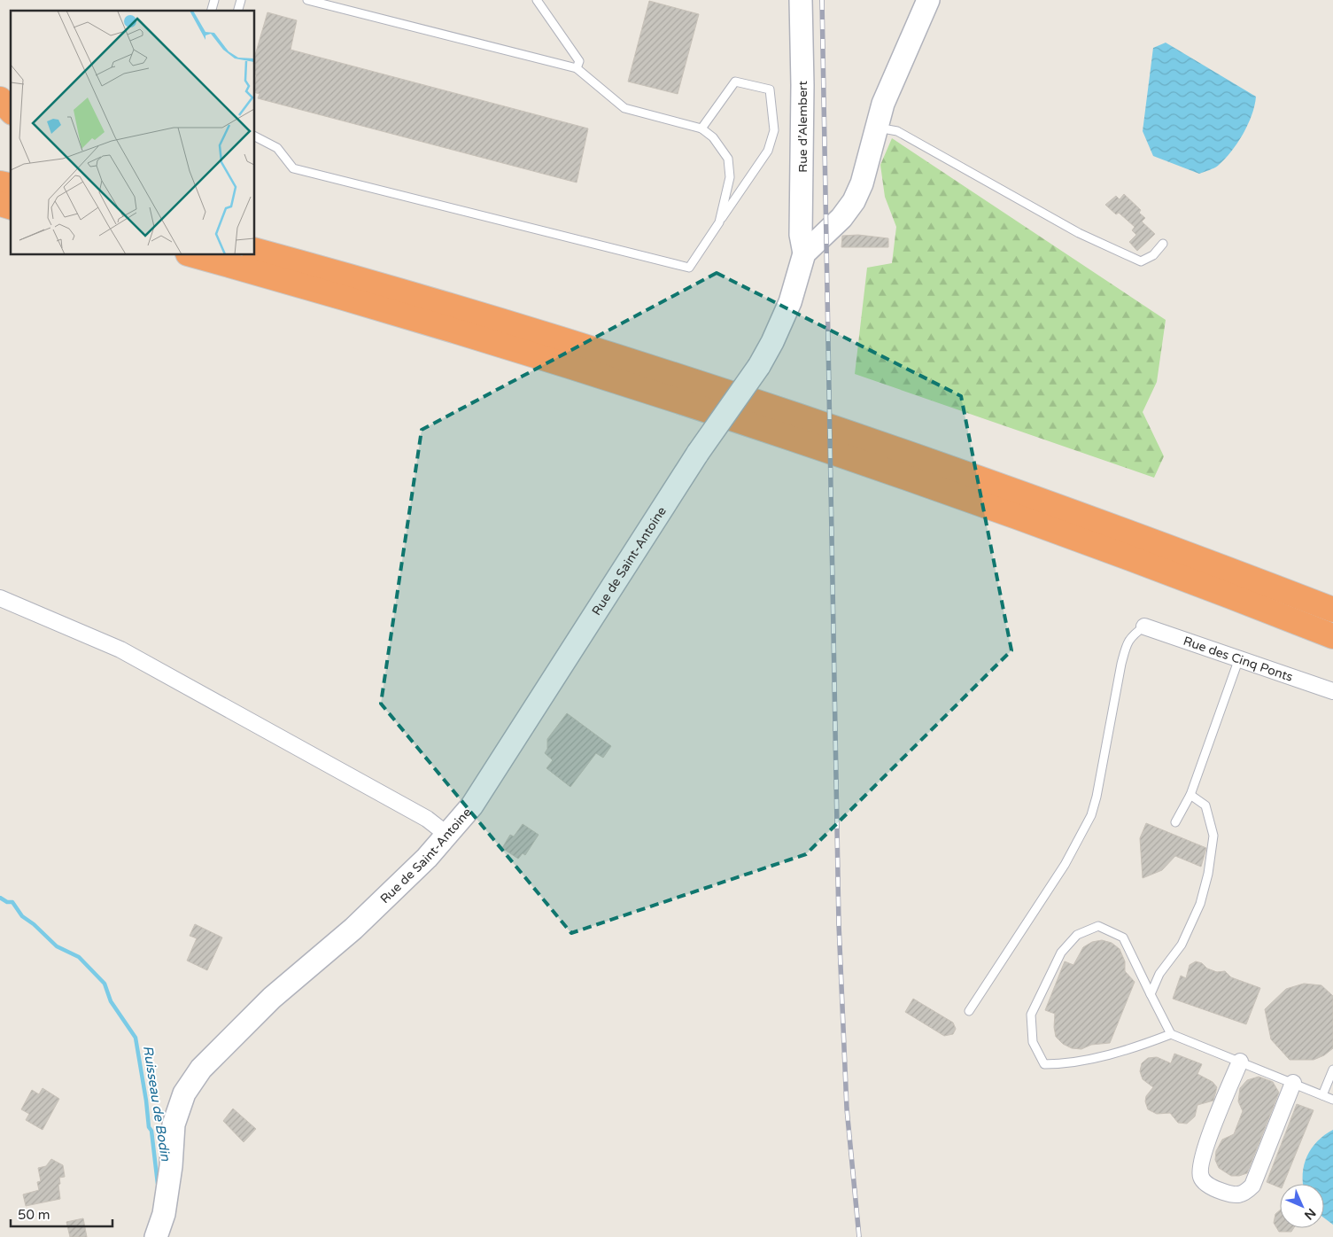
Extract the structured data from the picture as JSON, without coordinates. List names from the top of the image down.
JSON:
{
  "streets": {
    "street": ["Rue d’Alembert", "Rue de Saint-Antoine", "Rue des Cinq Ponts"]
  },
  "crossings": [
    ["Rue d’Alembert", "Rue de Saint-Antoine"]
  ],
  "water": ["Ruisseau de Bodin"],
  "scale_bar": "50 m",
  "north": "bottom right"
}
